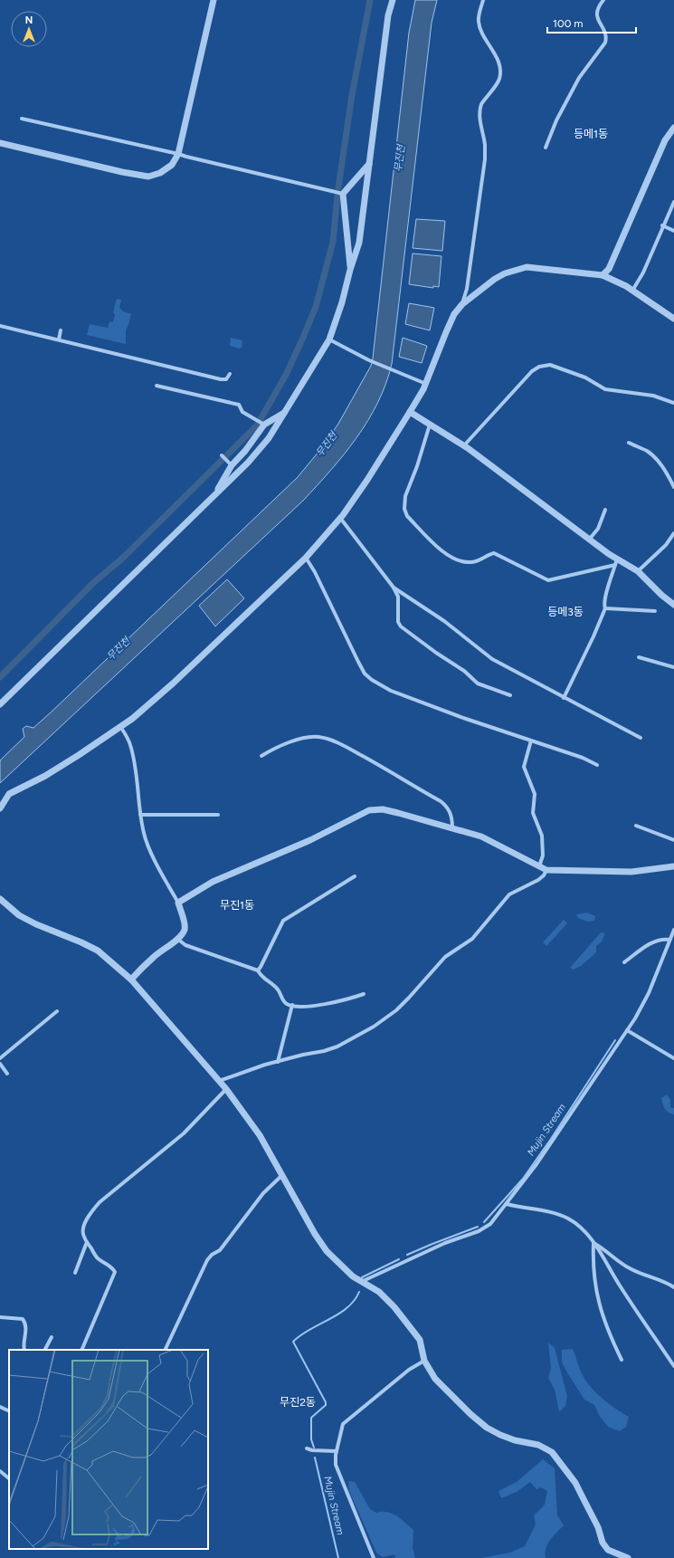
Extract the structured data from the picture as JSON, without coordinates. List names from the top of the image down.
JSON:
{
  "districts": [
    "등메1동",
    "등메3동",
    "무진1동",
    "무진2동"
  ],
  "water": ["무진천", "Mujin Stream"],
  "scale_bar": "100 m",
  "north": "top"
}
